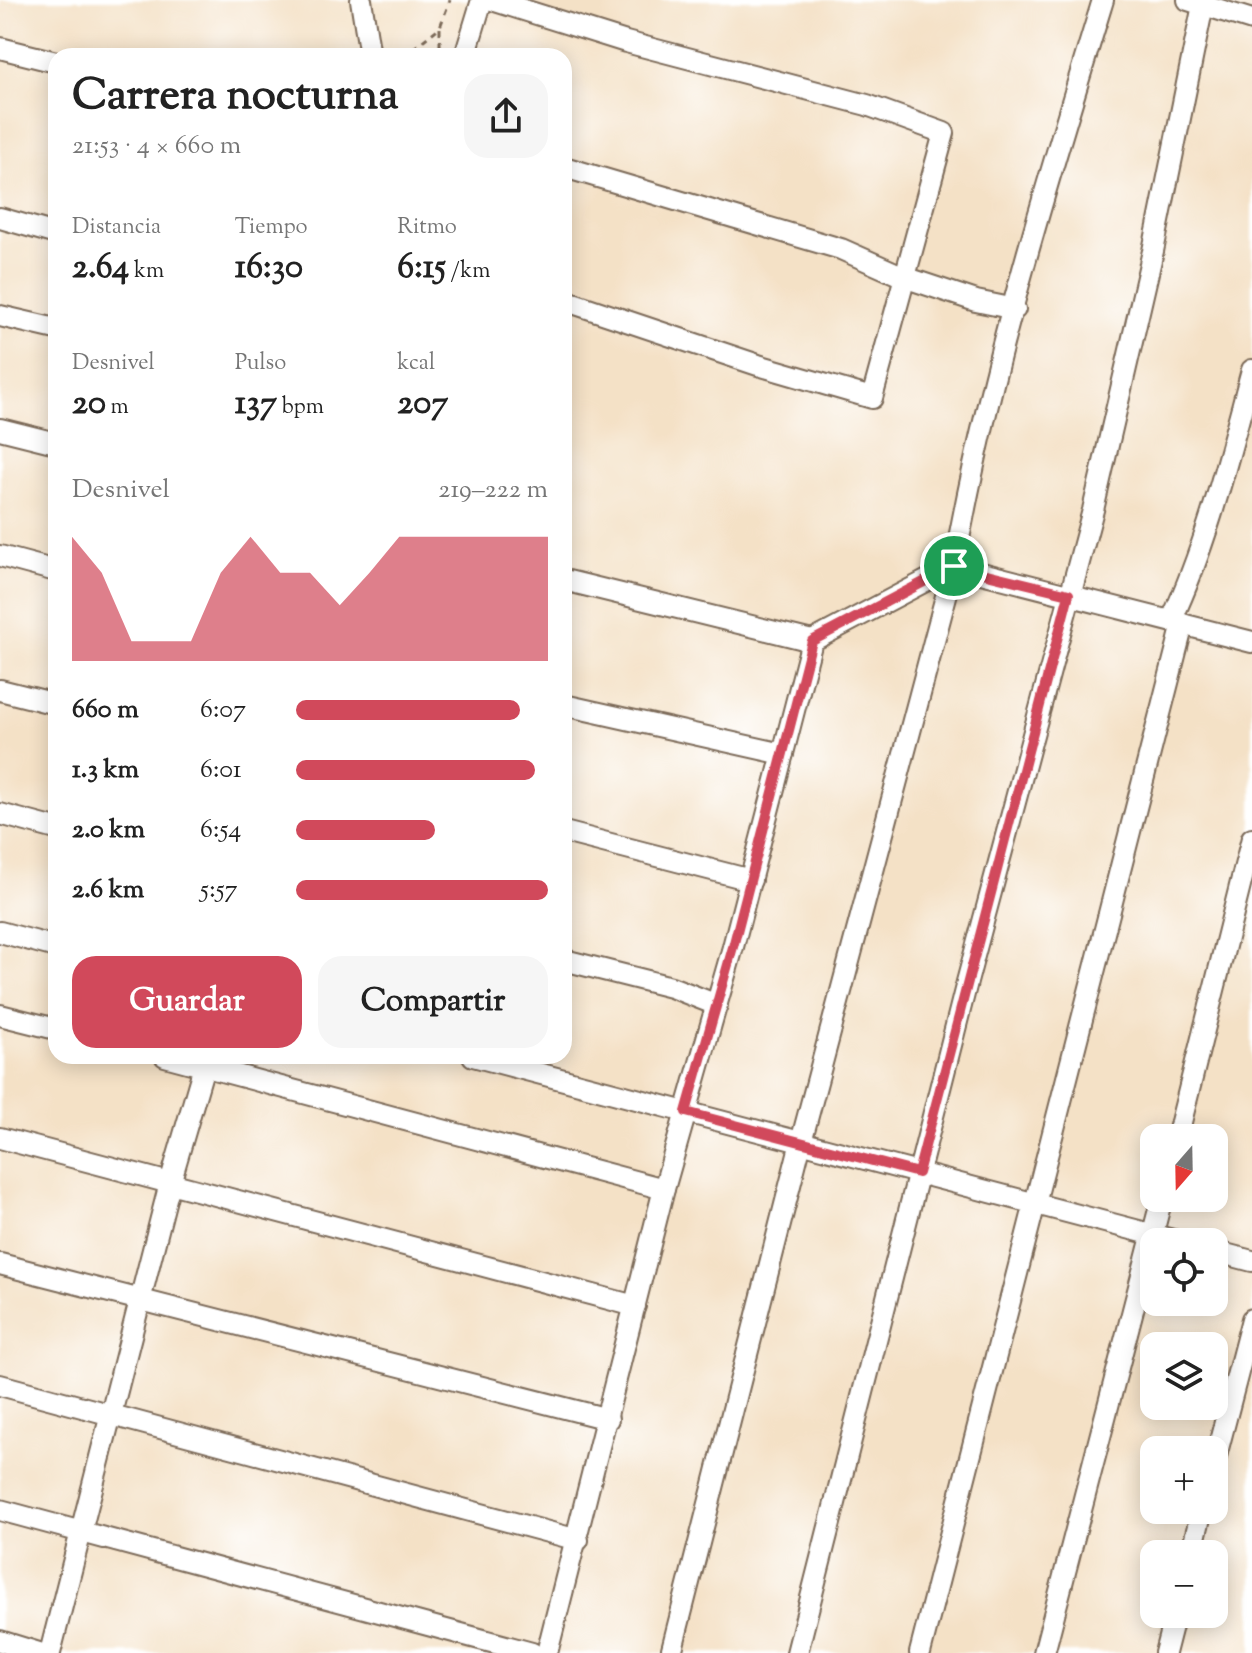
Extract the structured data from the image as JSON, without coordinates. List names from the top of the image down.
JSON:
{
  "north": "bottom",
  "page": {
    "heading": ["Carrera nocturna", "21:53 · 4 × 660 m"],
    "stats": [
      ["Distancia", "2.64 km"],
      ["Tiempo", "16:30"],
      ["Ritmo", "6:15 /km"],
      ["Desnivel", "20 m"],
      ["Pulso", "137 bpm"],
      ["kcal", "207"]
    ],
    "chart": ["Desnivel", "219–222 m"],
    "list": [
      {
        "name": "660 m",
        "note": "6:07"
      },
      {
        "name": "1.3 km",
        "note": "6:01"
      },
      {
        "name": "2.0 km",
        "note": "6:54"
      },
      {
        "name": "2.6 km",
        "note": "5:57"
      }
    ],
    "buttons": ["Guardar", "Compartir"],
    "map_buttons": ["+", "−"]
  }
}
